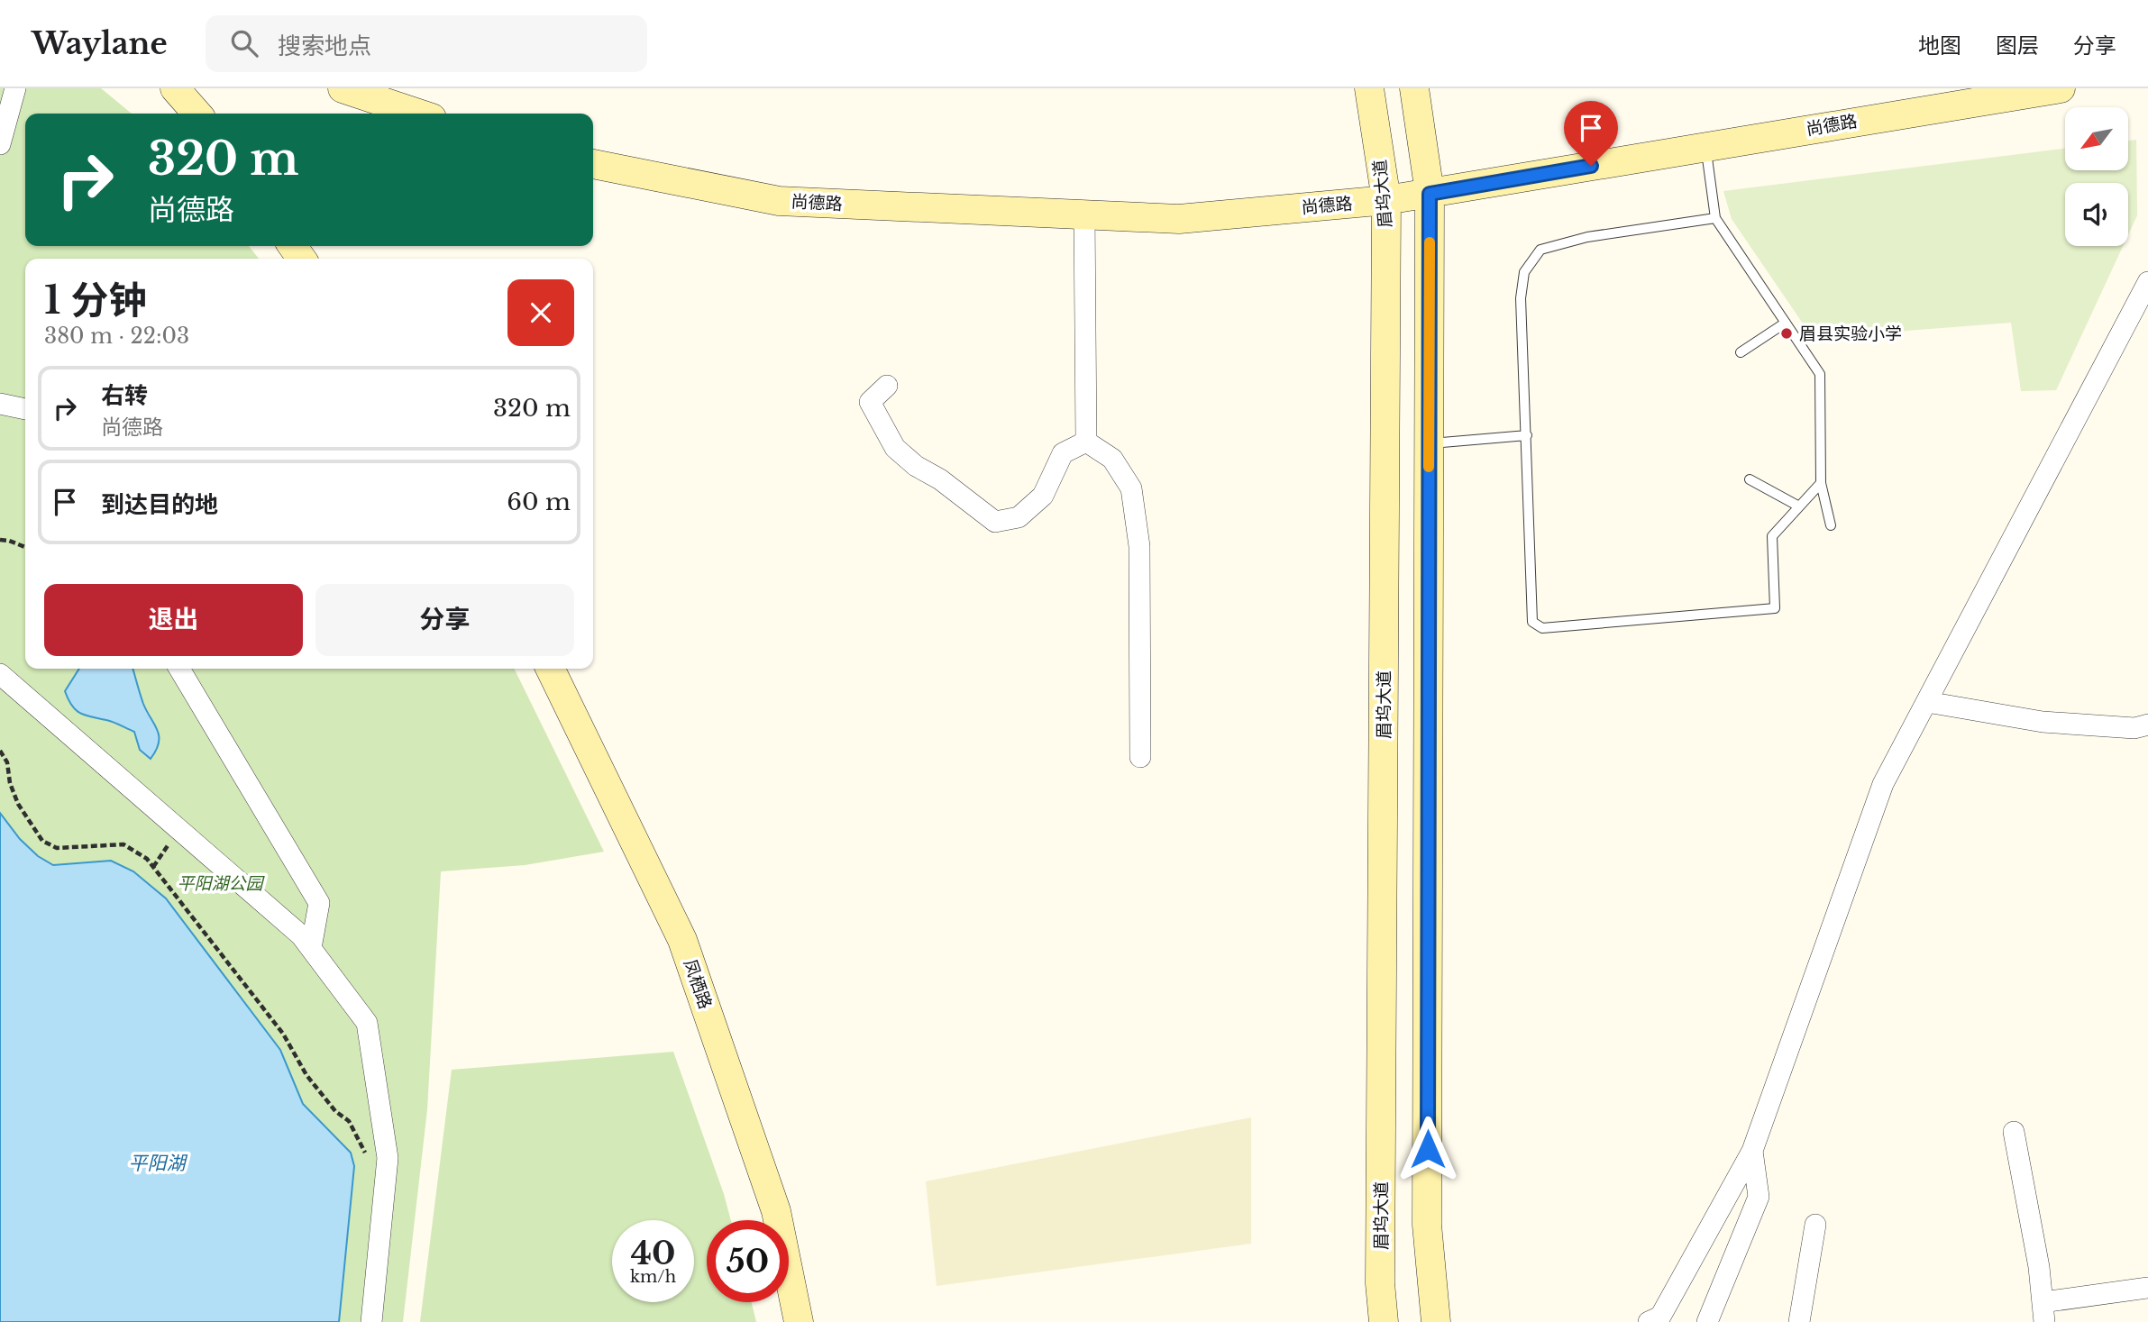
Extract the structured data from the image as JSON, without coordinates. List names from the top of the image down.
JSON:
{
  "streets": {
    "main road": ["尚德路", "眉坞大道", "凤栖路"]
  },
  "crossings": [
    ["尚德路", "眉坞大道"]
  ],
  "water": ["平阳湖"],
  "parks": ["平阳湖公园"],
  "places": ["眉县实验小学"],
  "north": "bottom left",
  "page": {
    "header": "Waylane",
    "search": "搜索地点",
    "nav": ["地图", "图层", "分享"],
    "turn": ["320 m", "尚德路"],
    "heading": ["1 分钟", "380 m · 22:03"],
    "list": [
      {
        "name": "右转",
        "note": "尚德路",
        "value": "320 m"
      },
      {
        "name": "到达目的地",
        "value": "60 m"
      }
    ],
    "buttons": ["退出", "分享"],
    "speed": "40 km/h",
    "limit": "50"
  }
}
